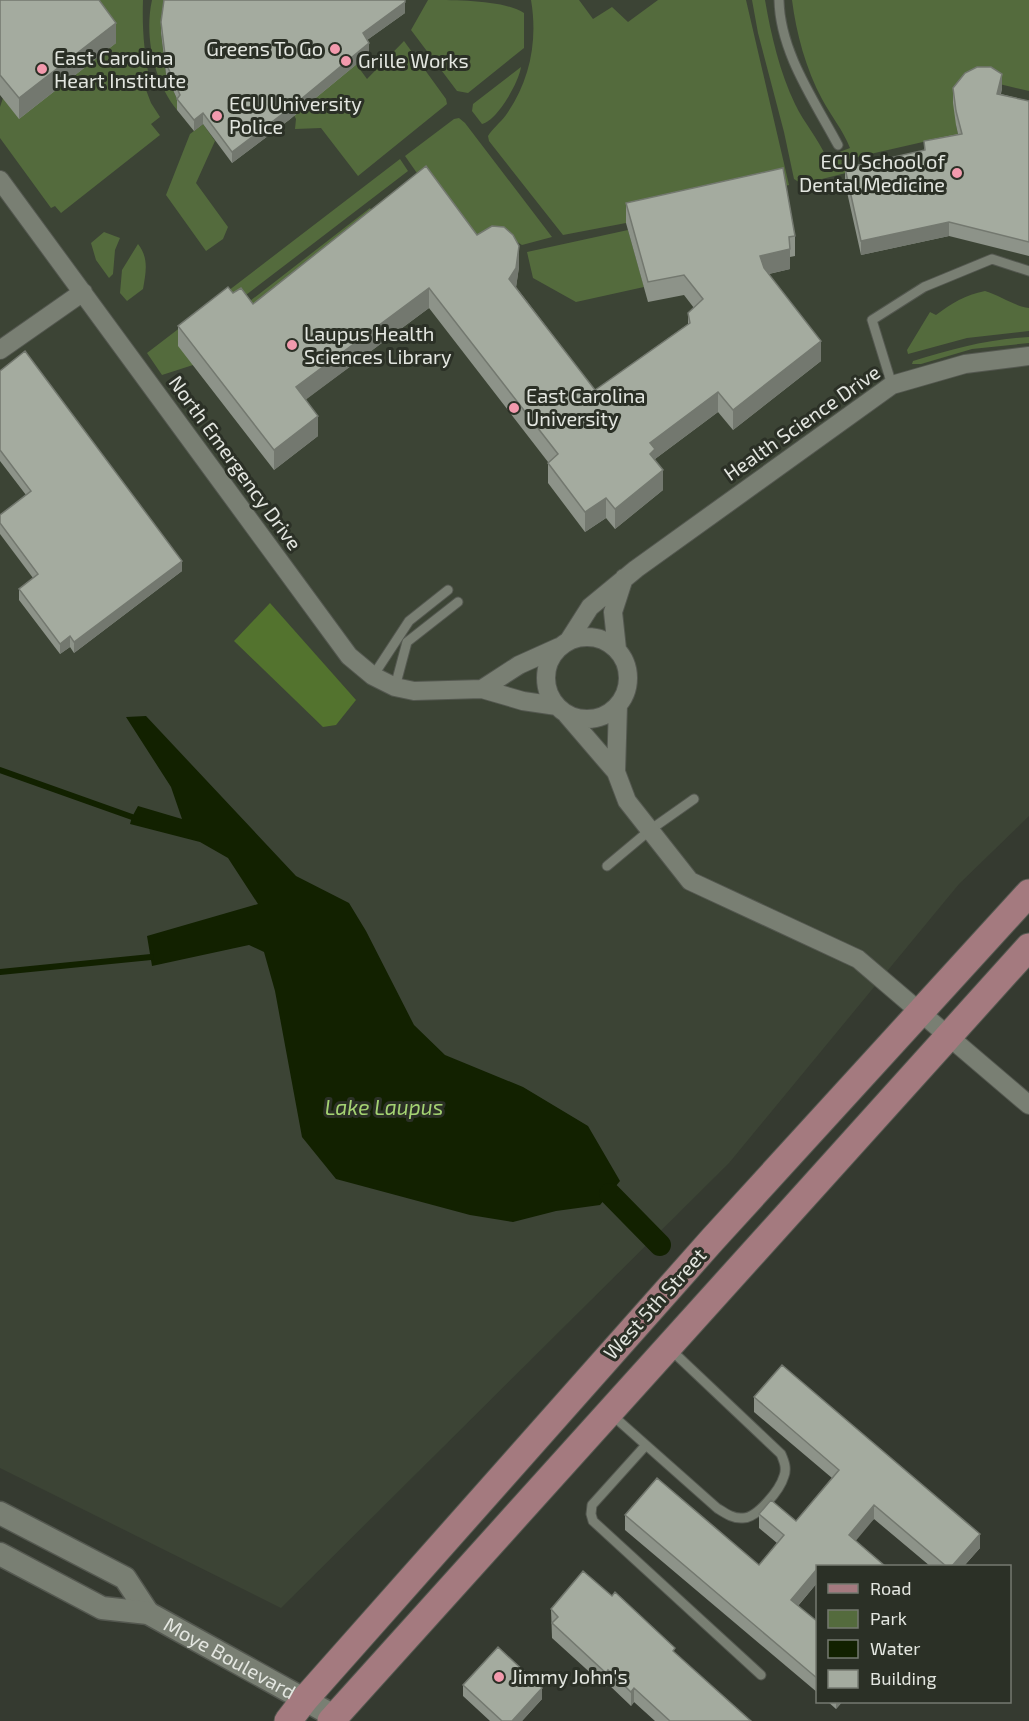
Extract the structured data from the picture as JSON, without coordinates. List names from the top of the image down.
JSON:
{
  "streets": {
    "main road": ["West 5th Street"],
    "street": ["Health Science Drive", "North Emergency Drive", "Moye Boulevard"]
  },
  "crossings": [
    ["Health Science Drive", "North Emergency Drive"],
    ["West 5th Street", "Moye Boulevard"]
  ],
  "water": ["Lake Laupus"],
  "places": [
    "Greens To Go",
    "Grille Works",
    "East Carolina Heart Institute",
    "ECU University Police",
    "ECU School of Dental Medicine",
    "Laupus Health Sciences Library",
    "East Carolina University",
    "Jimmy John's"
  ],
  "legend": [
    "Road",
    "Park",
    "Water",
    "Building"
  ]
}
